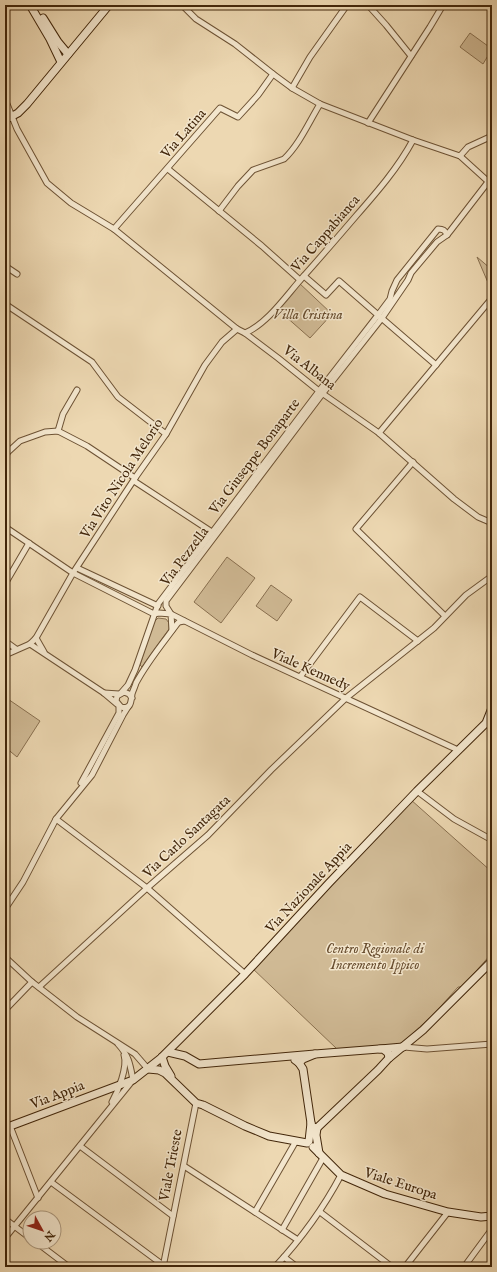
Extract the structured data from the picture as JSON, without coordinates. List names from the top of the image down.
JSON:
{
  "streets": {
    "street": [
      "Via Latina",
      "Via Cappabianca",
      "Via Albana",
      "Via Giuseppe Bonaparte",
      "Via Vito Nicola Melorio",
      "Via Pezzella",
      "Viale Kennedy",
      "Via Carlo Santagata",
      "Via Nazionale Appia",
      "Via Appia",
      "Viale Trieste",
      "Viale Europa"
    ]
  },
  "crossings": [
    ["Via Latina", "Via Albana"],
    ["Via Cappabianca", "Via Albana"],
    ["Via Albana", "Via Vito Nicola Melorio"],
    ["Via Albana", "Via Pezzella"],
    ["Via Giuseppe Bonaparte", "Via Pezzella"],
    ["Via Pezzella", "Viale Kennedy"],
    ["Viale Kennedy", "Via Carlo Santagata"],
    ["Viale Kennedy", "Via Nazionale Appia"],
    ["Via Nazionale Appia", "Via Appia"]
  ],
  "parks": ["Villa Cristina", "Centro Regionale di Incremento Ippico"],
  "north": "bottom right"
}
